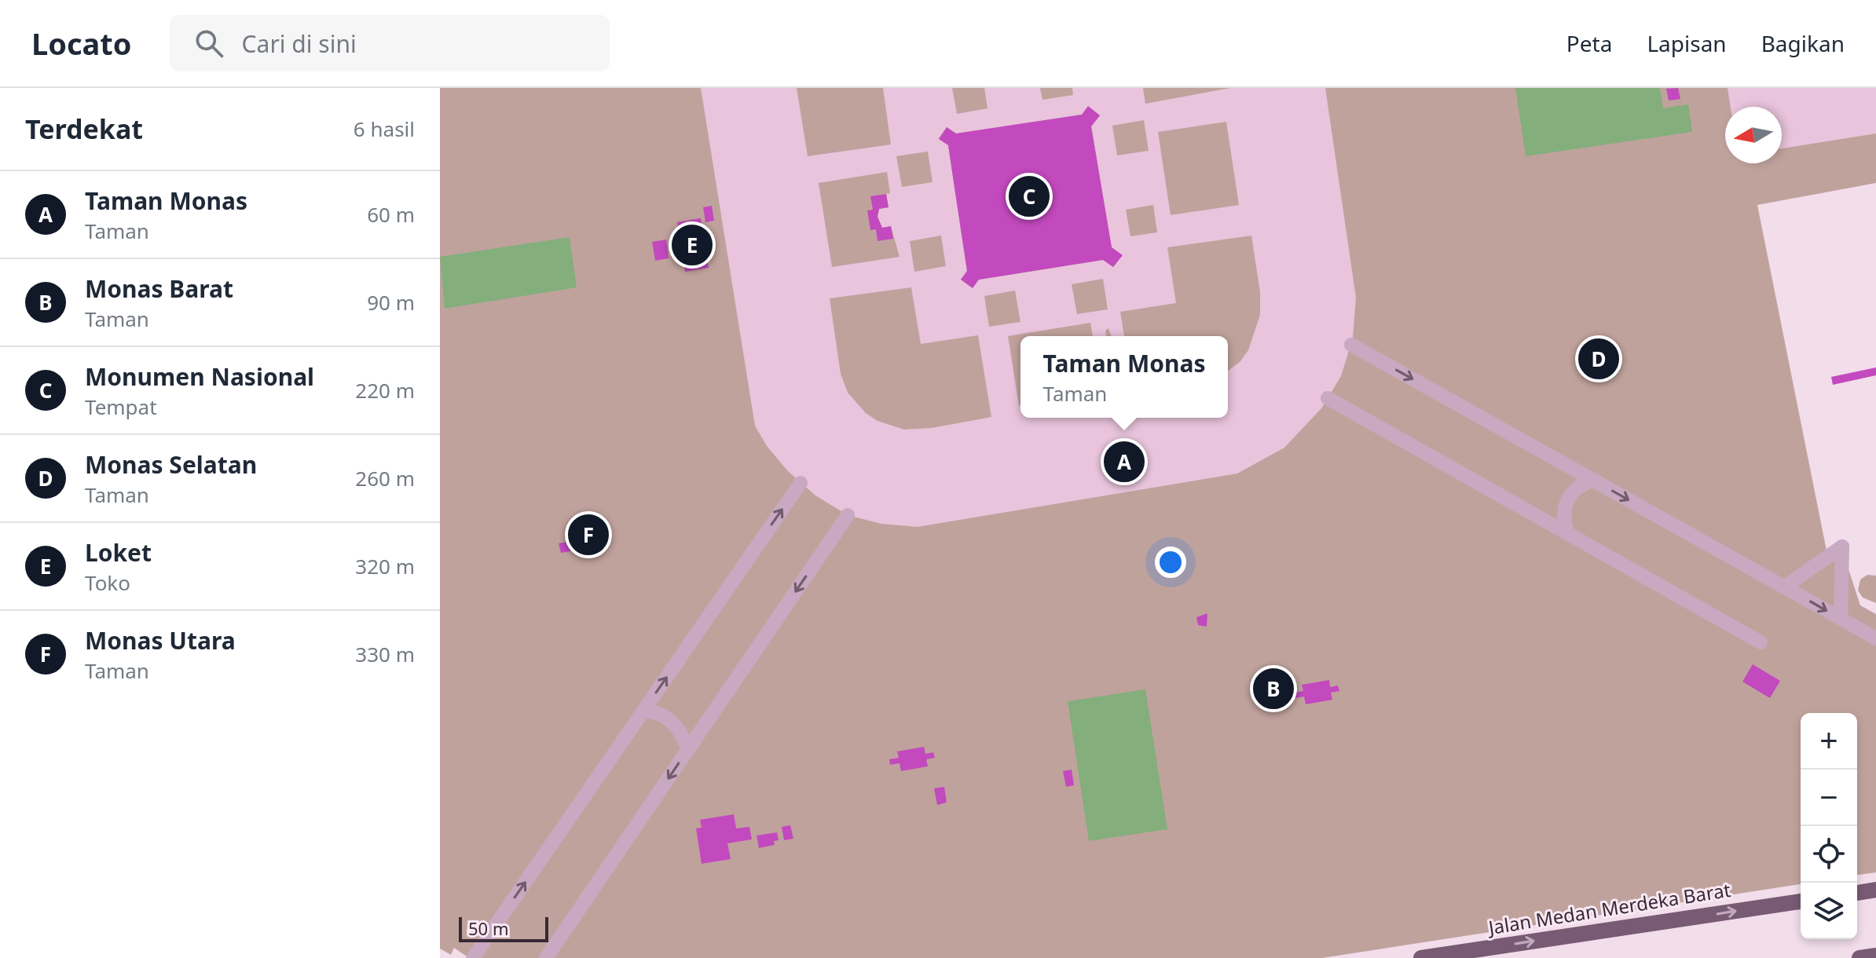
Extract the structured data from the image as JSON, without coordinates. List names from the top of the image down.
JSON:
{
  "streets": {
    "main road": ["Jalan Medan Merdeka Barat"]
  },
  "one_way": ["Jalan Medan Merdeka Barat"],
  "scale_bar": "50 m",
  "north": "left",
  "page": {
    "header": "Locato",
    "search": "Cari di sini",
    "nav": ["Peta", "Lapisan", "Bagikan"],
    "heading": ["Terdekat", "6 hasil"],
    "list": [
      {
        "mark": "A",
        "name": "Taman Monas",
        "note": "Taman",
        "value": "60 m"
      },
      {
        "mark": "B",
        "name": "Monas Barat",
        "note": "Taman",
        "value": "90 m"
      },
      {
        "mark": "C",
        "name": "Monumen Nasional",
        "note": "Tempat",
        "value": "220 m"
      },
      {
        "mark": "D",
        "name": "Monas Selatan",
        "note": "Taman",
        "value": "260 m"
      },
      {
        "mark": "E",
        "name": "Loket",
        "note": "Toko",
        "value": "320 m"
      },
      {
        "mark": "F",
        "name": "Monas Utara",
        "note": "Taman",
        "value": "330 m"
      }
    ],
    "pins": [
      "C",
      "E",
      "D",
      "A",
      "F",
      "B"
    ],
    "popup": ["Taman Monas", "Taman"],
    "map_buttons": ["+", "−"],
    "scale": "50 m"
  }
}
